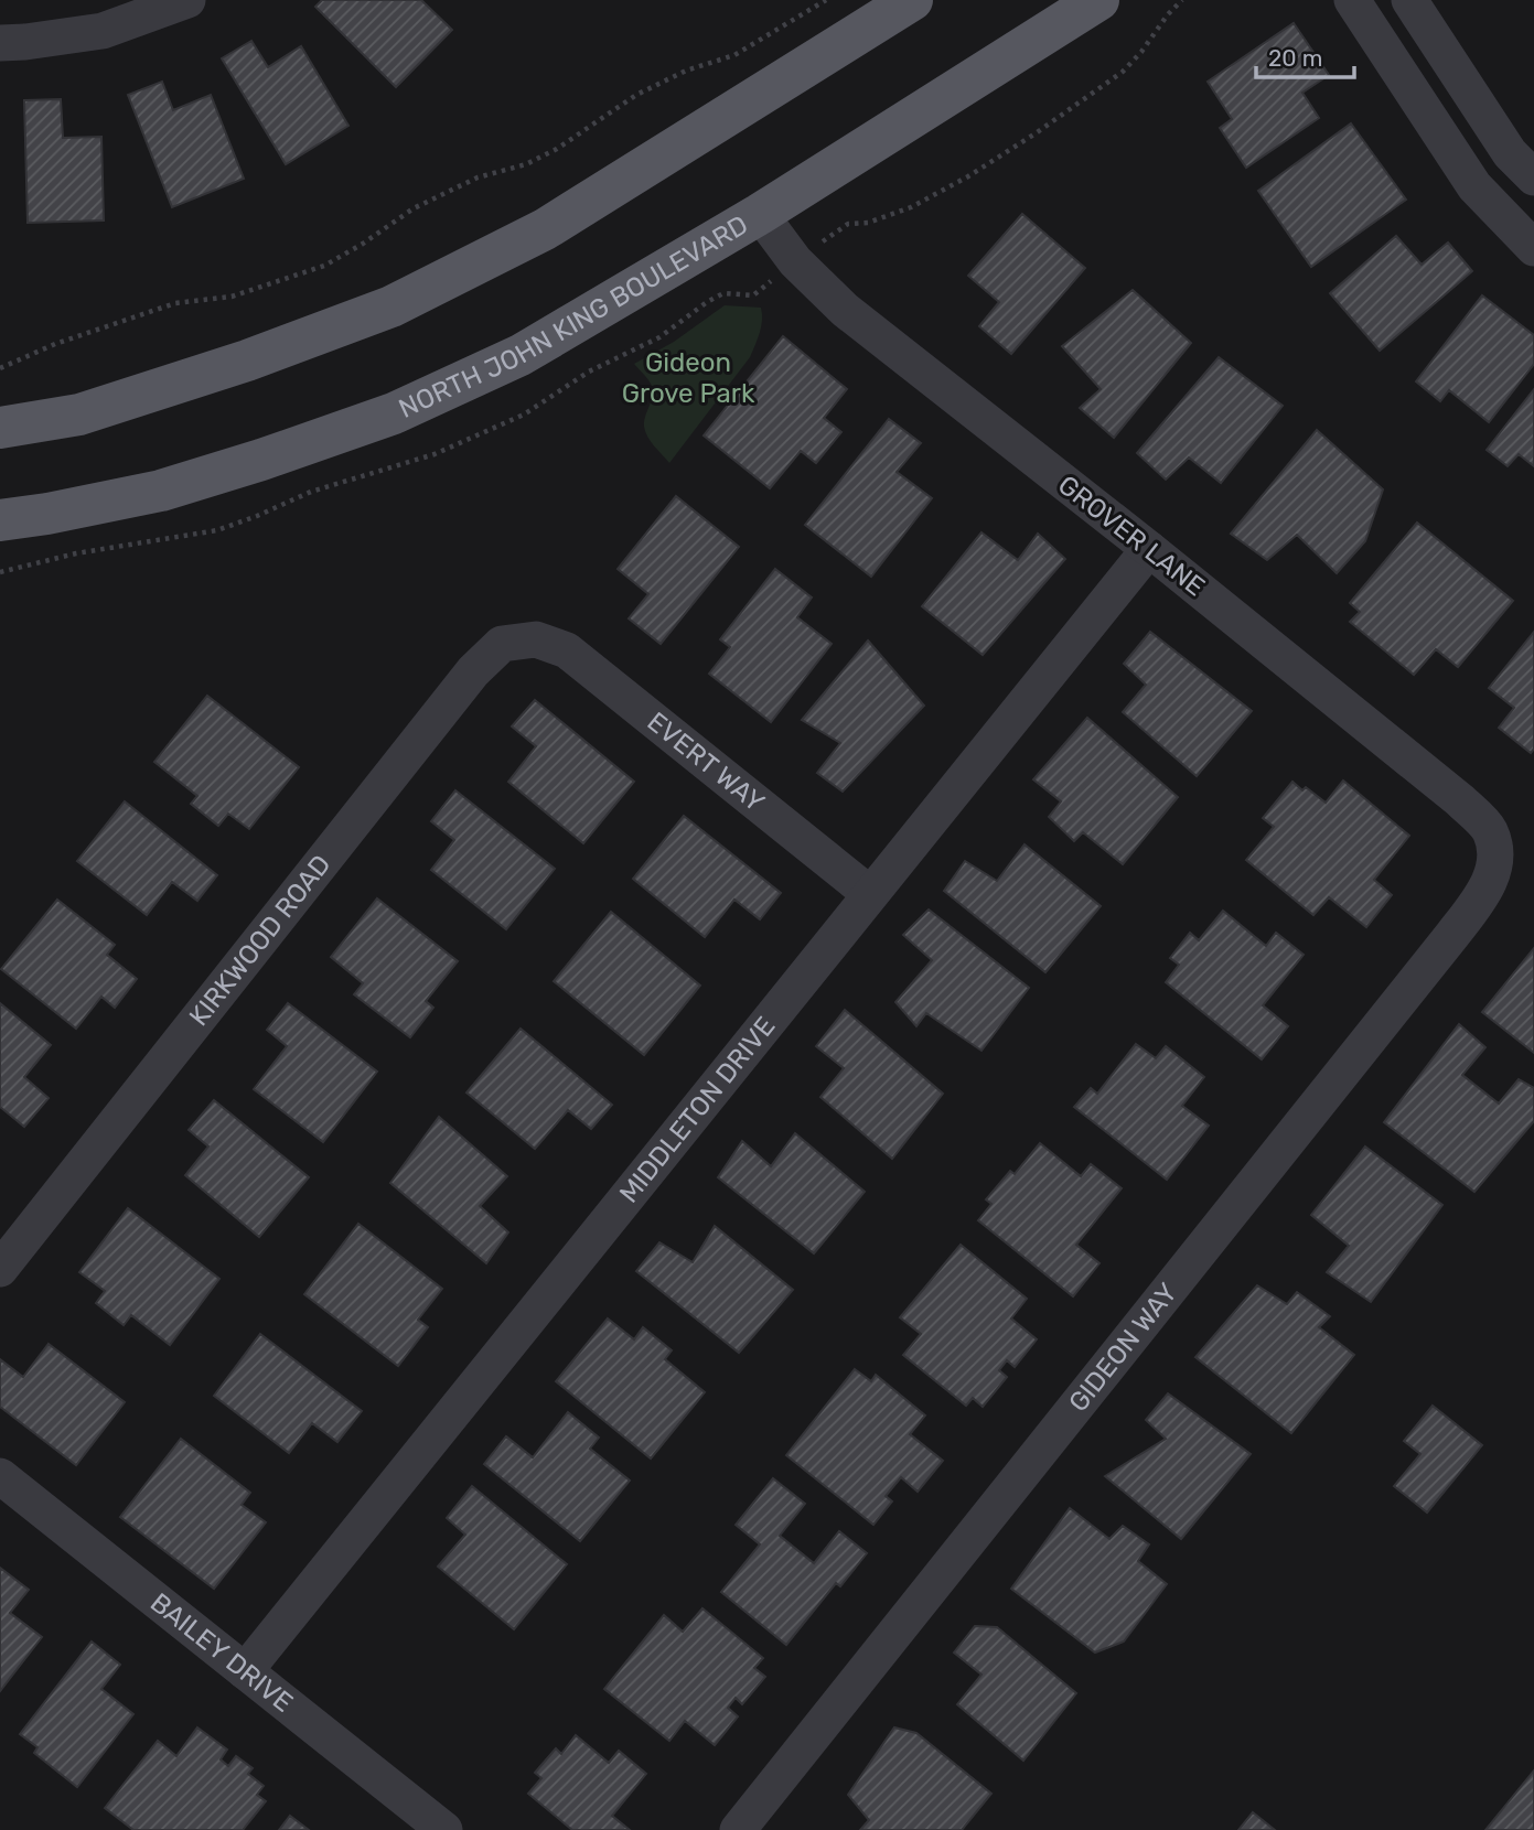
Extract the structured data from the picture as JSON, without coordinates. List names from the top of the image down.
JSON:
{
  "streets": {
    "main road": ["NORTH JOHN KING BOULEVARD"],
    "street": [
      "GROVER LANE",
      "EVERT WAY",
      "KIRKWOOD ROAD",
      "MIDDLETON DRIVE",
      "GIDEON WAY",
      "BAILEY DRIVE"
    ]
  },
  "crossings": [
    ["NORTH JOHN KING BOULEVARD", "GROVER LANE"],
    ["GROVER LANE", "MIDDLETON DRIVE"],
    ["GROVER LANE", "GIDEON WAY"],
    ["EVERT WAY", "KIRKWOOD ROAD"],
    ["EVERT WAY", "MIDDLETON DRIVE"],
    ["MIDDLETON DRIVE", "BAILEY DRIVE"]
  ],
  "parks": ["Gideon Grove Park"],
  "scale_bar": "20 m"
}
